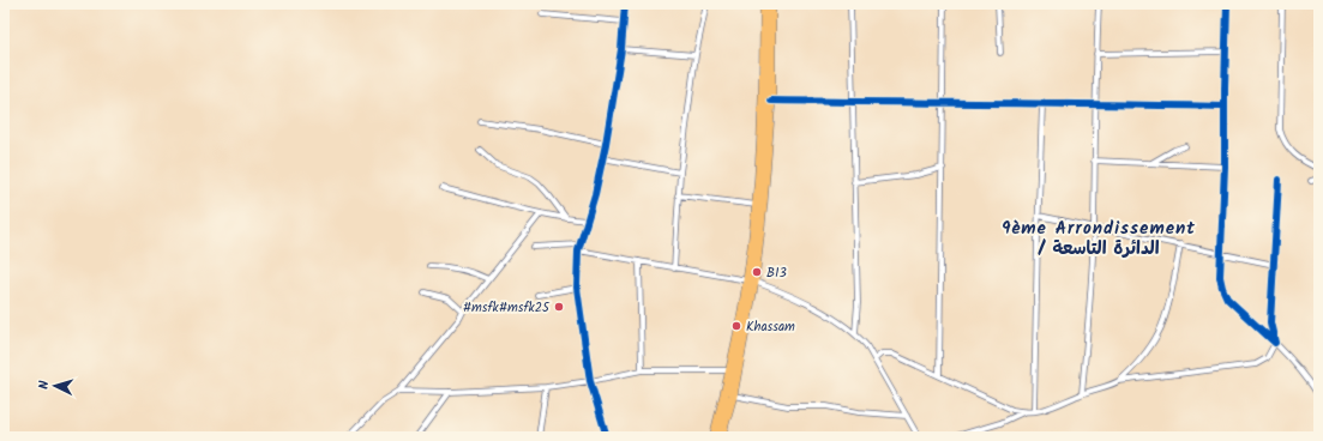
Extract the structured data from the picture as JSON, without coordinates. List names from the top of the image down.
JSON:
{
  "districts": ["9ème Arrondissement / الدائرة التاسعة"],
  "places": ["B13", "#msfk#msfk25", "Khassam"],
  "north": "left"
}
